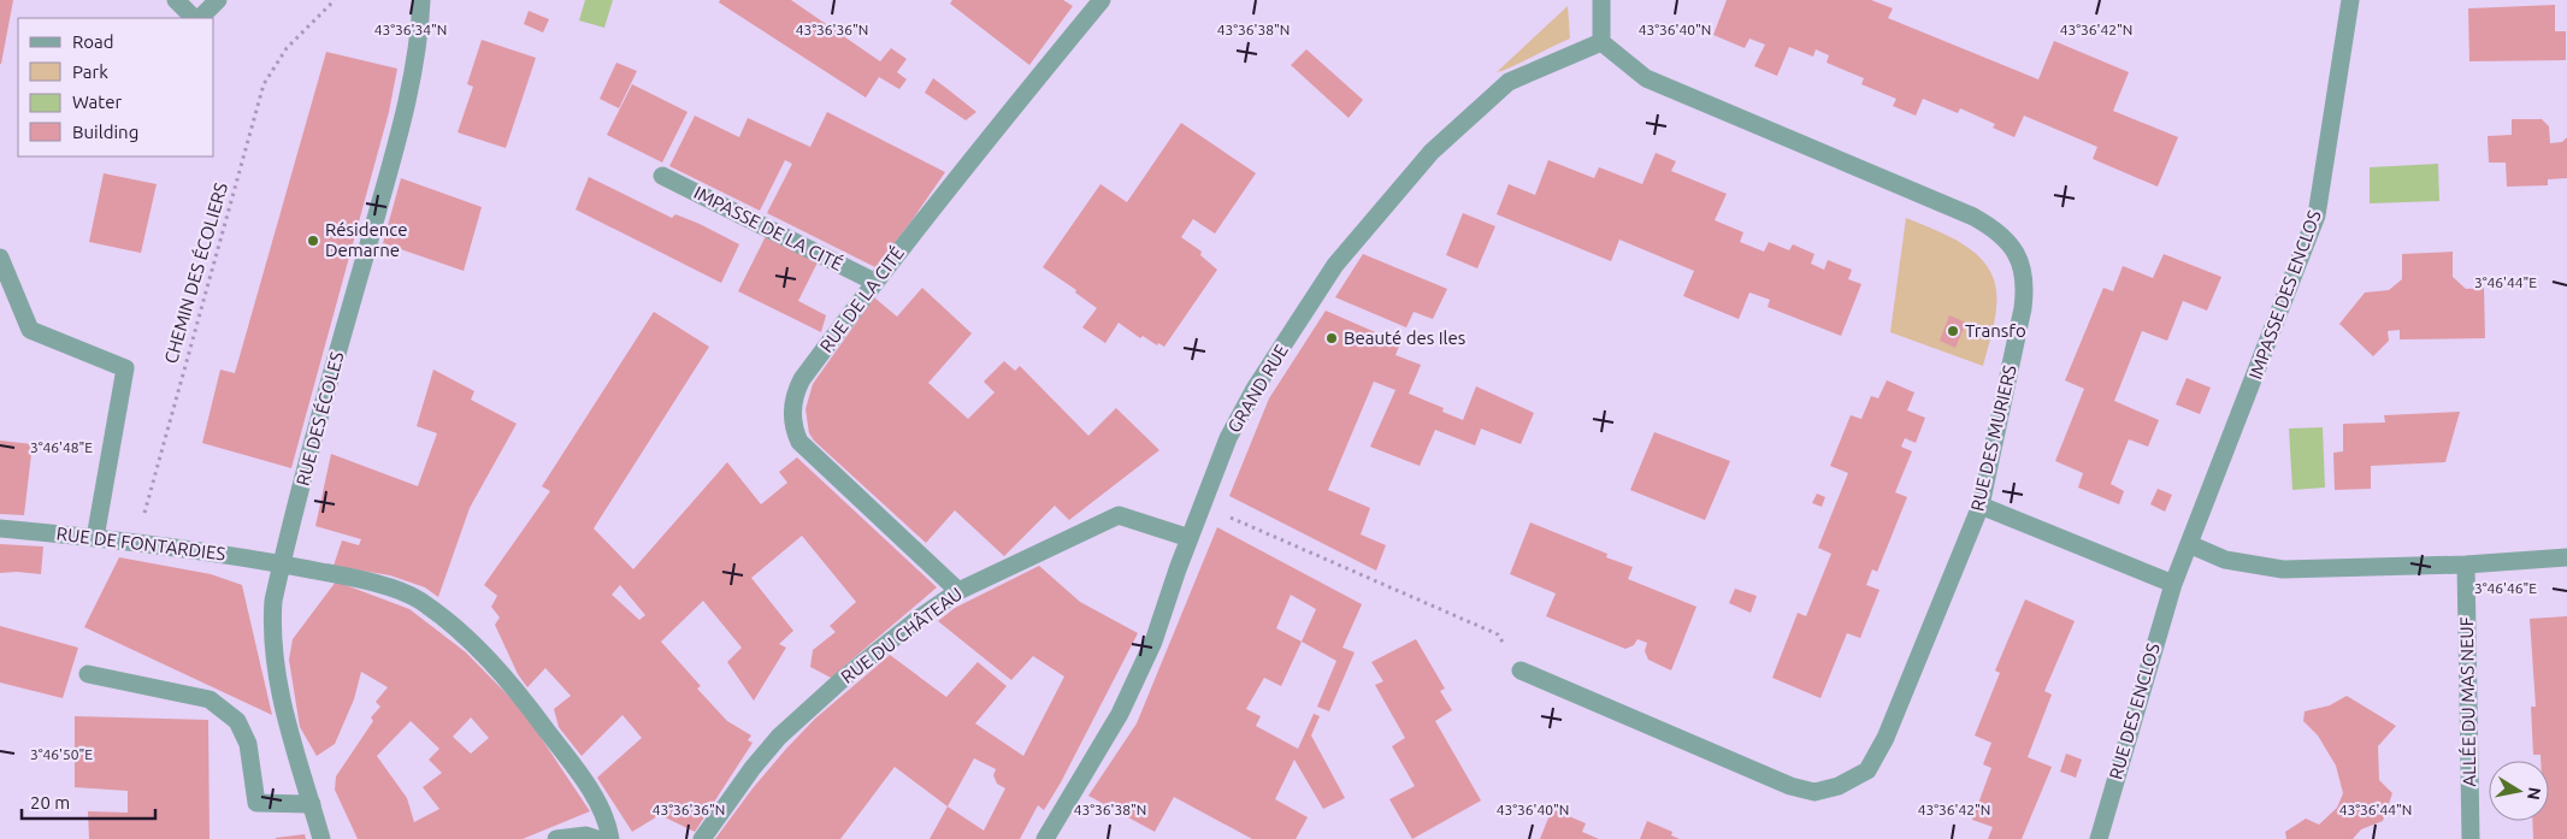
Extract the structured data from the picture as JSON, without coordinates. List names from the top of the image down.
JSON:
{
  "streets": {
    "street": [
      "IMPASSE DE LA CITÉ",
      "IMPASSE DES ENCLOS",
      "RUE DE LA CITÉ",
      "GRAND RUE",
      "RUE DES ÉCOLES",
      "RUE DES MURIERS",
      "RUE DE FONTARDIES",
      "RUE DU CHÂTEAU",
      "ALLÉE DU MAS NEUF",
      "RUE DES ENCLOS"
    ],
    "path": ["CHEMIN DES ÉCOLIERS"]
  },
  "crossings": [
    ["IMPASSE DE LA CITÉ", "RUE DE LA CITÉ"],
    ["CHEMIN DES ÉCOLIERS", "RUE DE FONTARDIES"],
    ["IMPASSE DES ENCLOS", "RUE DES ENCLOS"],
    ["RUE DE LA CITÉ", "RUE DU CHÂTEAU"],
    ["GRAND RUE", "RUE DES MURIERS"],
    ["GRAND RUE", "RUE DU CHÂTEAU"],
    ["RUE DES ÉCOLES", "RUE DE FONTARDIES"]
  ],
  "places": ["Résidence Demarne", "Transfo", "Beauté des Iles"],
  "legend": [
    "Road",
    "Park",
    "Water",
    "Building"
  ],
  "scale_bar": "20 m",
  "north": "right",
  "coordinates": [
    "43°36'34\"N",
    "43°36'36\"N",
    "43°36'38\"N",
    "43°36'40\"N",
    "43°36'42\"N",
    "3°46'44\"E",
    "3°46'48\"E",
    "3°46'46\"E",
    "3°46'50\"E",
    "43°36'44\"N"
  ]
}
